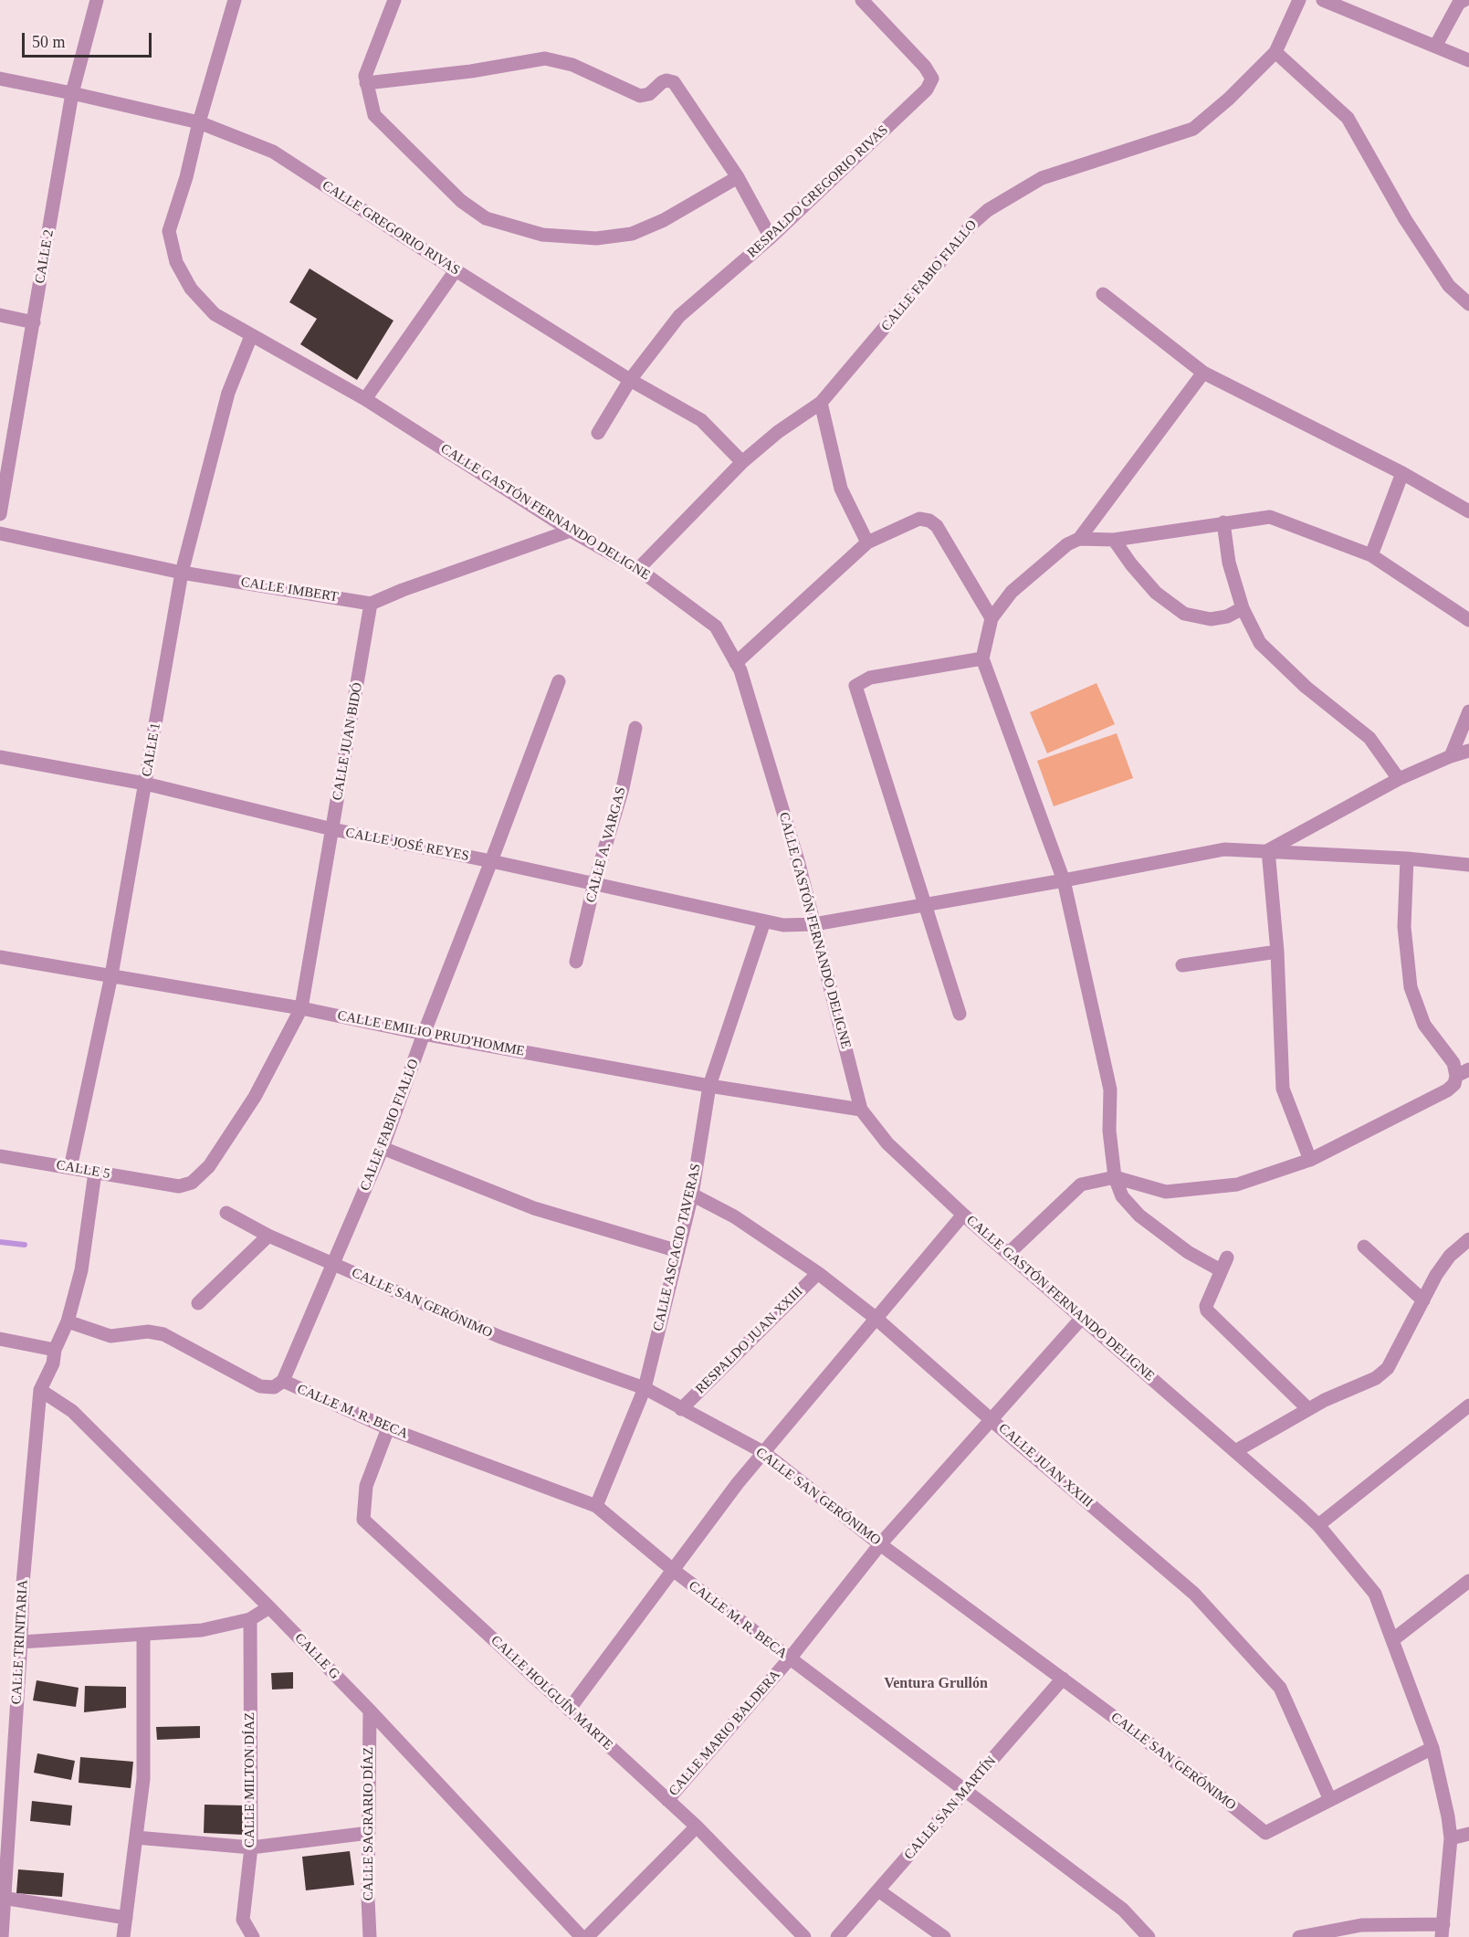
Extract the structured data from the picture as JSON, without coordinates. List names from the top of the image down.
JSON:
{
  "streets": {
    "street": [
      "RESPALDO GREGORIO RIVAS",
      "CALLE GREGORIO RIVAS",
      "CALLE 2",
      "CALLE FABIO FIALLO",
      "CALLE GASTÓN FERNANDO DELIGNE",
      "CALLE IMBERT",
      "CALLE JUAN BIDÓ",
      "CALLE 1",
      "CALLE JOSÉ REYES",
      "CALLE A. VARGAS",
      "CALLE EMILIO PRUD'HOMME",
      "CALLE 5",
      "CALLE ASCACIO TAVERAS",
      "CALLE SAN GERÓNIMO",
      "RESPALDO JUAN XXIII",
      "CALLE M. R. BECA",
      "CALLE JUAN XXIII",
      "CALLE TRINITARIA",
      "CALLE G",
      "CALLE HOLGUÍN MARTE",
      "CALLE MARIO BALDERA",
      "CALLE MILTON DÍAZ",
      "CALLE SAN MARTÍN",
      "CALLE SAGRARIO DÍAZ"
    ]
  },
  "crossings": [
    ["RESPALDO GREGORIO RIVAS", "CALLE GREGORIO RIVAS"],
    ["CALLE GREGORIO RIVAS", "CALLE 2"],
    ["CALLE GREGORIO RIVAS", "CALLE FABIO FIALLO"],
    ["CALLE GREGORIO RIVAS", "CALLE GASTÓN FERNANDO DELIGNE"],
    ["CALLE FABIO FIALLO", "CALLE GASTÓN FERNANDO DELIGNE"],
    ["CALLE FABIO FIALLO", "CALLE JOSÉ REYES"],
    ["CALLE FABIO FIALLO", "CALLE EMILIO PRUD'HOMME"],
    ["CALLE FABIO FIALLO", "CALLE SAN GERÓNIMO"],
    ["CALLE FABIO FIALLO", "CALLE M. R. BECA"],
    ["CALLE GASTÓN FERNANDO DELIGNE", "CALLE 1"],
    ["CALLE GASTÓN FERNANDO DELIGNE", "CALLE JOSÉ REYES"],
    ["CALLE GASTÓN FERNANDO DELIGNE", "CALLE EMILIO PRUD'HOMME"],
    ["CALLE GASTÓN FERNANDO DELIGNE", "CALLE MARIO BALDERA"],
    ["CALLE IMBERT", "CALLE JUAN BIDÓ"],
    ["CALLE IMBERT", "CALLE 1"],
    ["CALLE JUAN BIDÓ", "CALLE JOSÉ REYES"],
    ["CALLE JUAN BIDÓ", "CALLE EMILIO PRUD'HOMME"],
    ["CALLE JUAN BIDÓ", "CALLE 5"],
    ["CALLE 1", "CALLE JOSÉ REYES"],
    ["CALLE 1", "CALLE EMILIO PRUD'HOMME"],
    ["CALLE 1", "CALLE 5"],
    ["CALLE JOSÉ REYES", "CALLE A. VARGAS"],
    ["CALLE JOSÉ REYES", "CALLE ASCACIO TAVERAS"],
    ["CALLE EMILIO PRUD'HOMME", "CALLE 5"],
    ["CALLE EMILIO PRUD'HOMME", "CALLE ASCACIO TAVERAS"],
    ["CALLE 5", "CALLE TRINITARIA"],
    ["CALLE ASCACIO TAVERAS", "CALLE SAN GERÓNIMO"],
    ["CALLE ASCACIO TAVERAS", "CALLE M. R. BECA"],
    ["CALLE ASCACIO TAVERAS", "CALLE JUAN XXIII"],
    ["CALLE SAN GERÓNIMO", "RESPALDO JUAN XXIII"],
    ["CALLE SAN GERÓNIMO", "CALLE JUAN XXIII"],
    ["CALLE SAN GERÓNIMO", "CALLE MARIO BALDERA"],
    ["CALLE SAN GERÓNIMO", "CALLE SAN MARTÍN"],
    ["RESPALDO JUAN XXIII", "CALLE JUAN XXIII"],
    ["CALLE M. R. BECA", "CALLE HOLGUÍN MARTE"],
    ["CALLE M. R. BECA", "CALLE MARIO BALDERA"],
    ["CALLE M. R. BECA", "CALLE SAN MARTÍN"],
    ["CALLE JUAN XXIII", "CALLE MARIO BALDERA"],
    ["CALLE TRINITARIA", "CALLE G"],
    ["CALLE G", "CALLE SAGRARIO DÍAZ"],
    ["CALLE HOLGUÍN MARTE", "CALLE MARIO BALDERA"]
  ],
  "districts": ["Ventura Grullón"],
  "scale_bar": "50 m"
}
